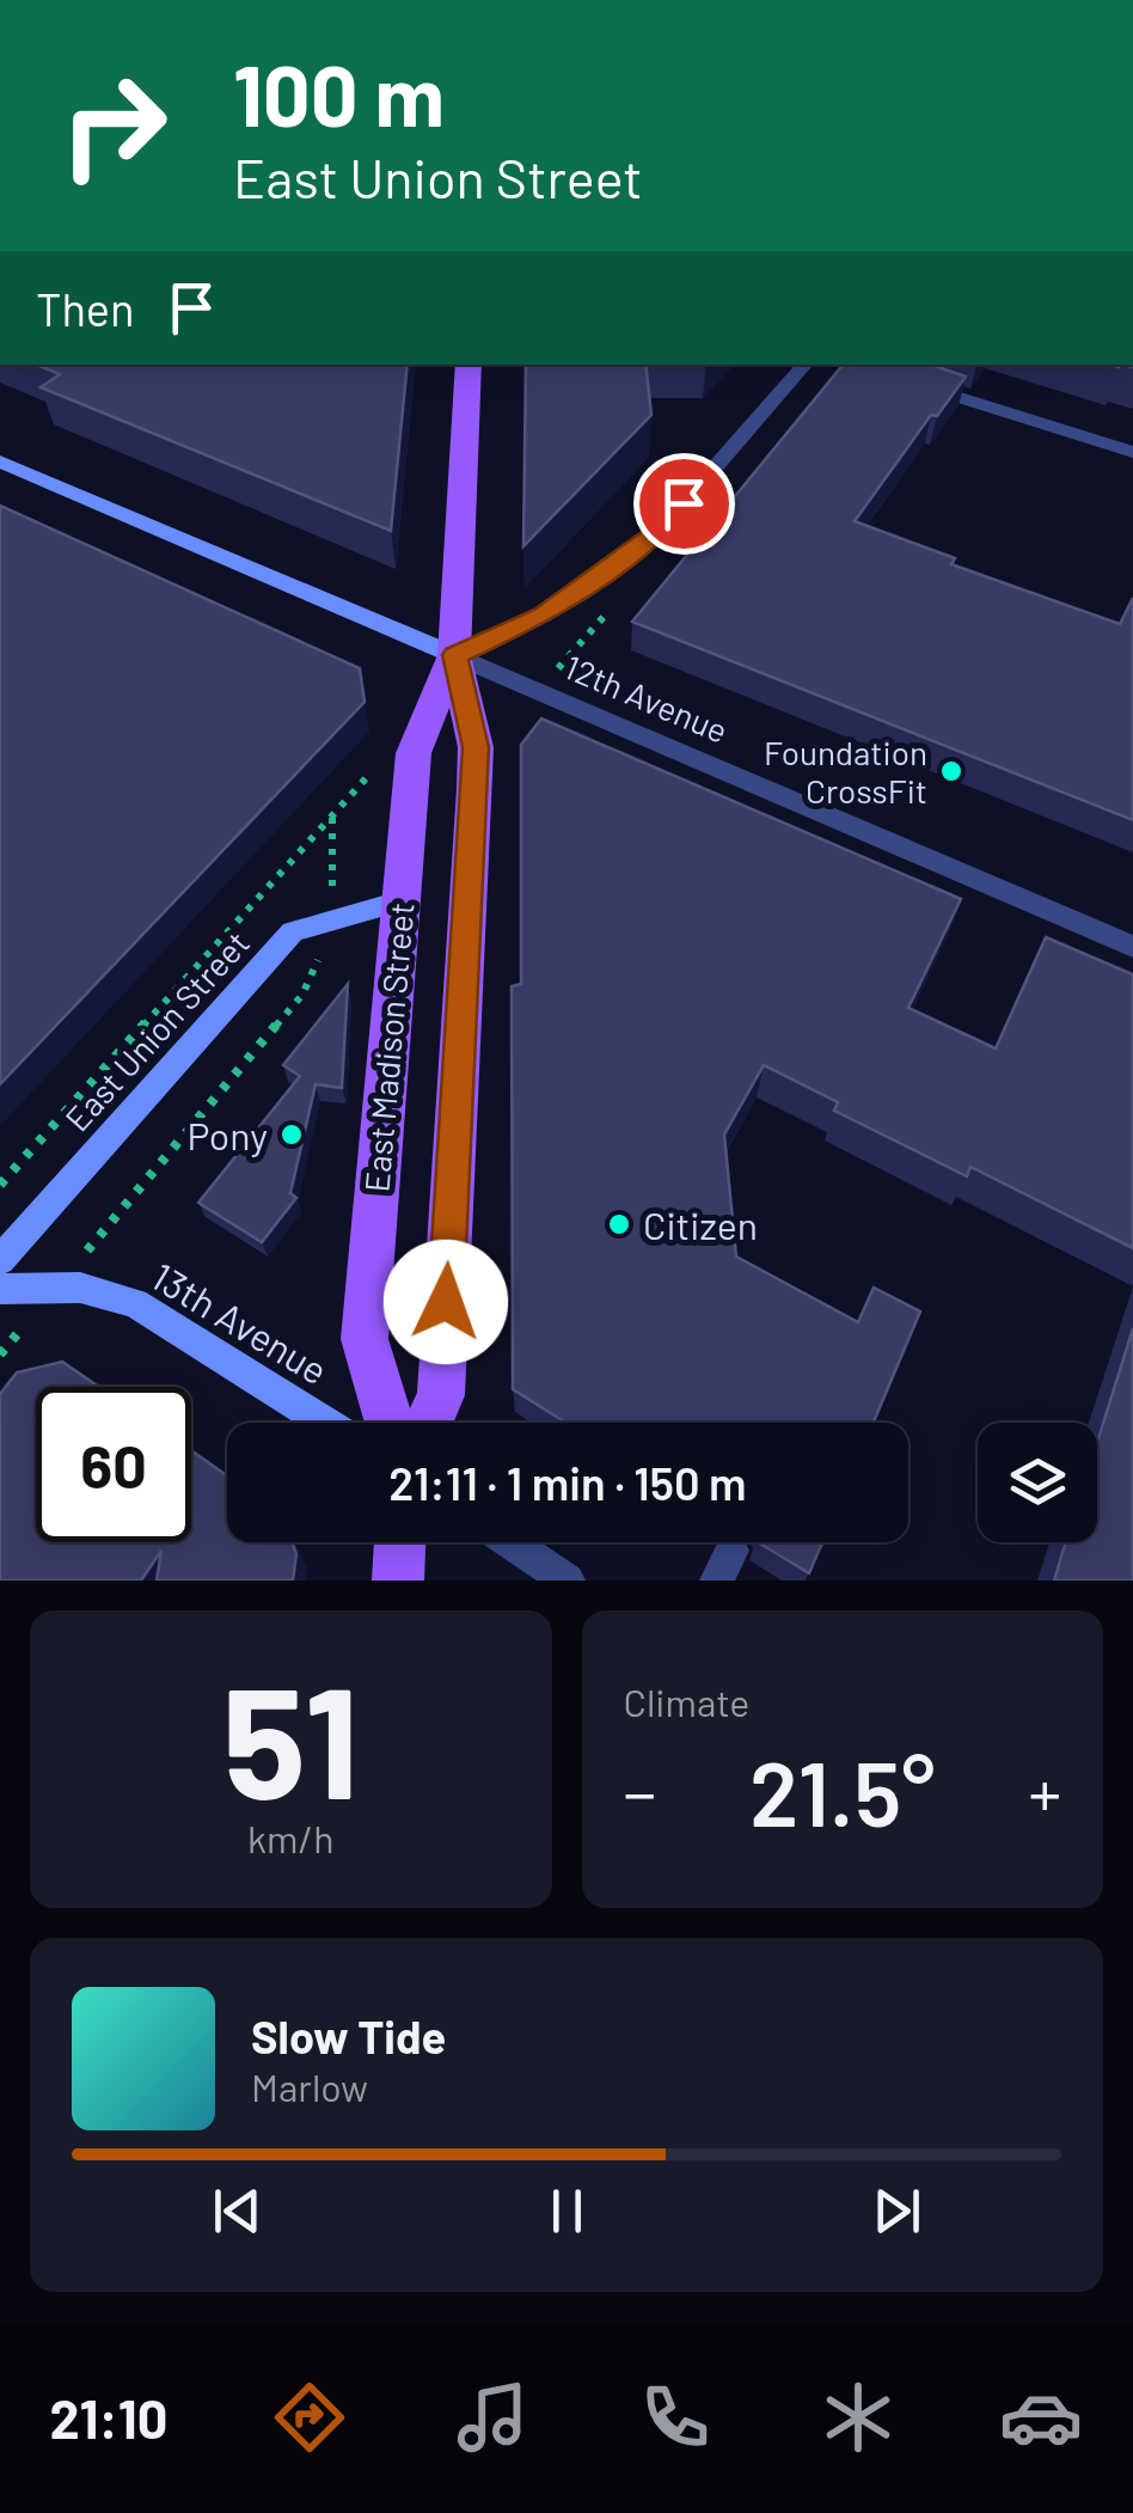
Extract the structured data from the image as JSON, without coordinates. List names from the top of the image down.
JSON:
{
  "streets": {
    "main road": [
      "12th Avenue",
      "East Union Street",
      "East Madison Street",
      "13th Avenue"
    ]
  },
  "crossings": [
    ["12th Avenue", "East Madison Street"],
    ["East Union Street", "East Madison Street"]
  ],
  "places": ["Foundation CrossFit", "Pony", "Citizen"],
  "page": {
    "turn": ["100 m", "East Union Street"],
    "then": "Then",
    "limit": "60",
    "trip": "21:11 · 1 min · 150 m",
    "tile": [
      ["51", "km/h"],
      "Climate"
    ],
    "heat": ["−", "21.5°", "+"],
    "song": ["Slow Tide", "Marlow"],
    "tabs": "21:10"
  }
}
